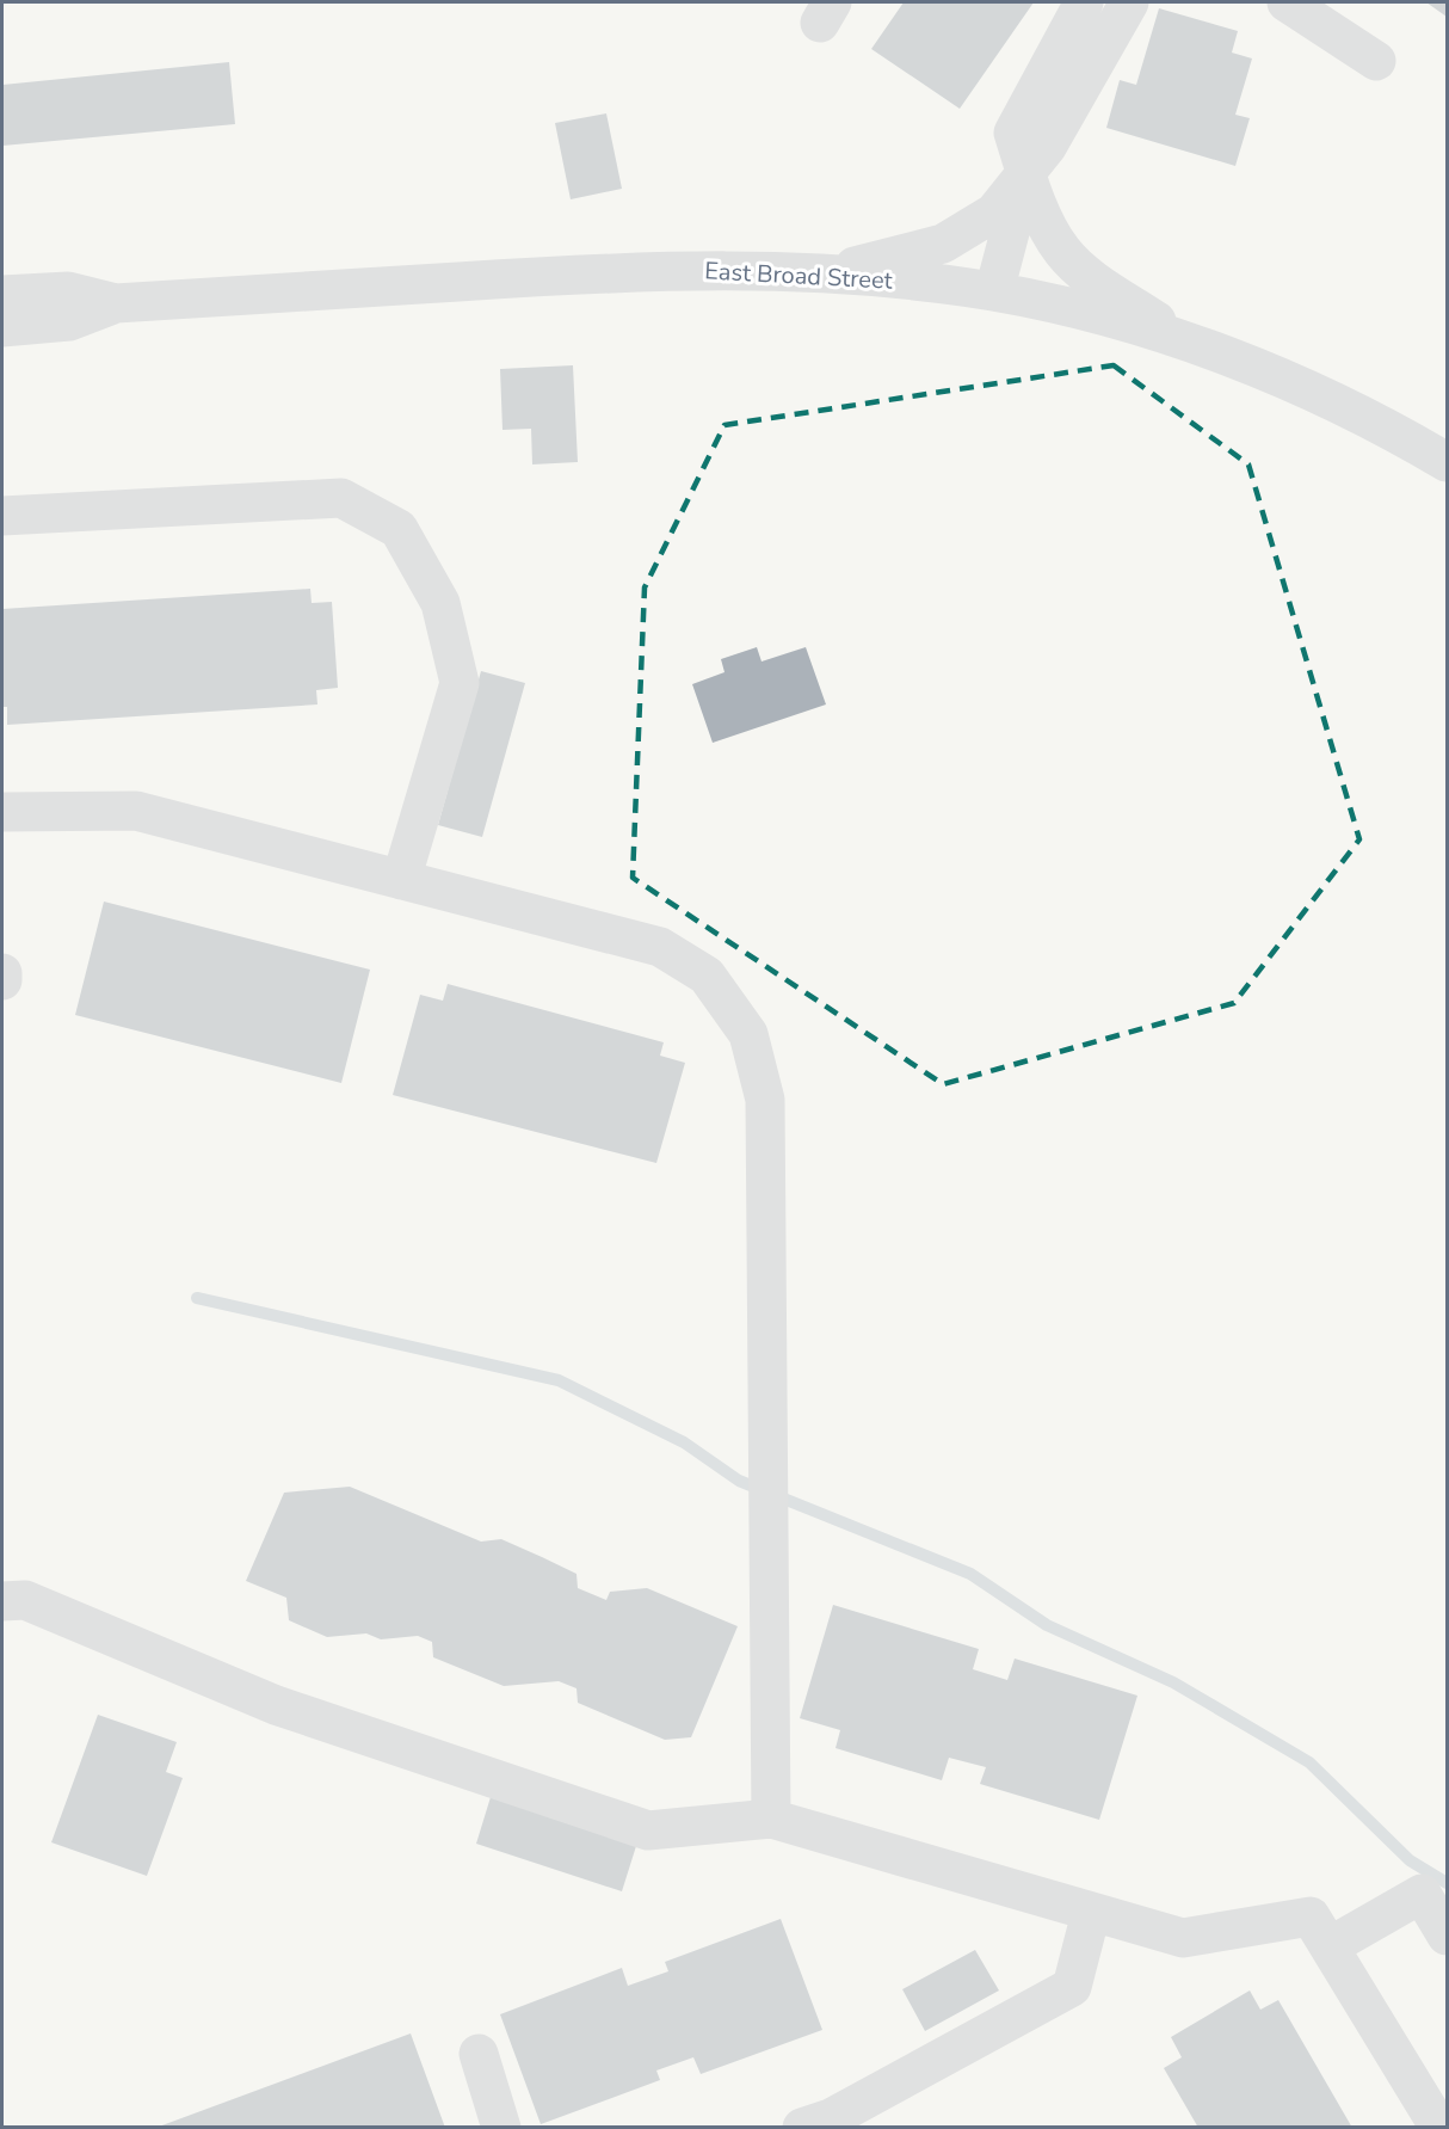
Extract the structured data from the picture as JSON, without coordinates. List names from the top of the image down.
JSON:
{
  "streets": {
    "street": ["East Broad Street"]
  }
}
